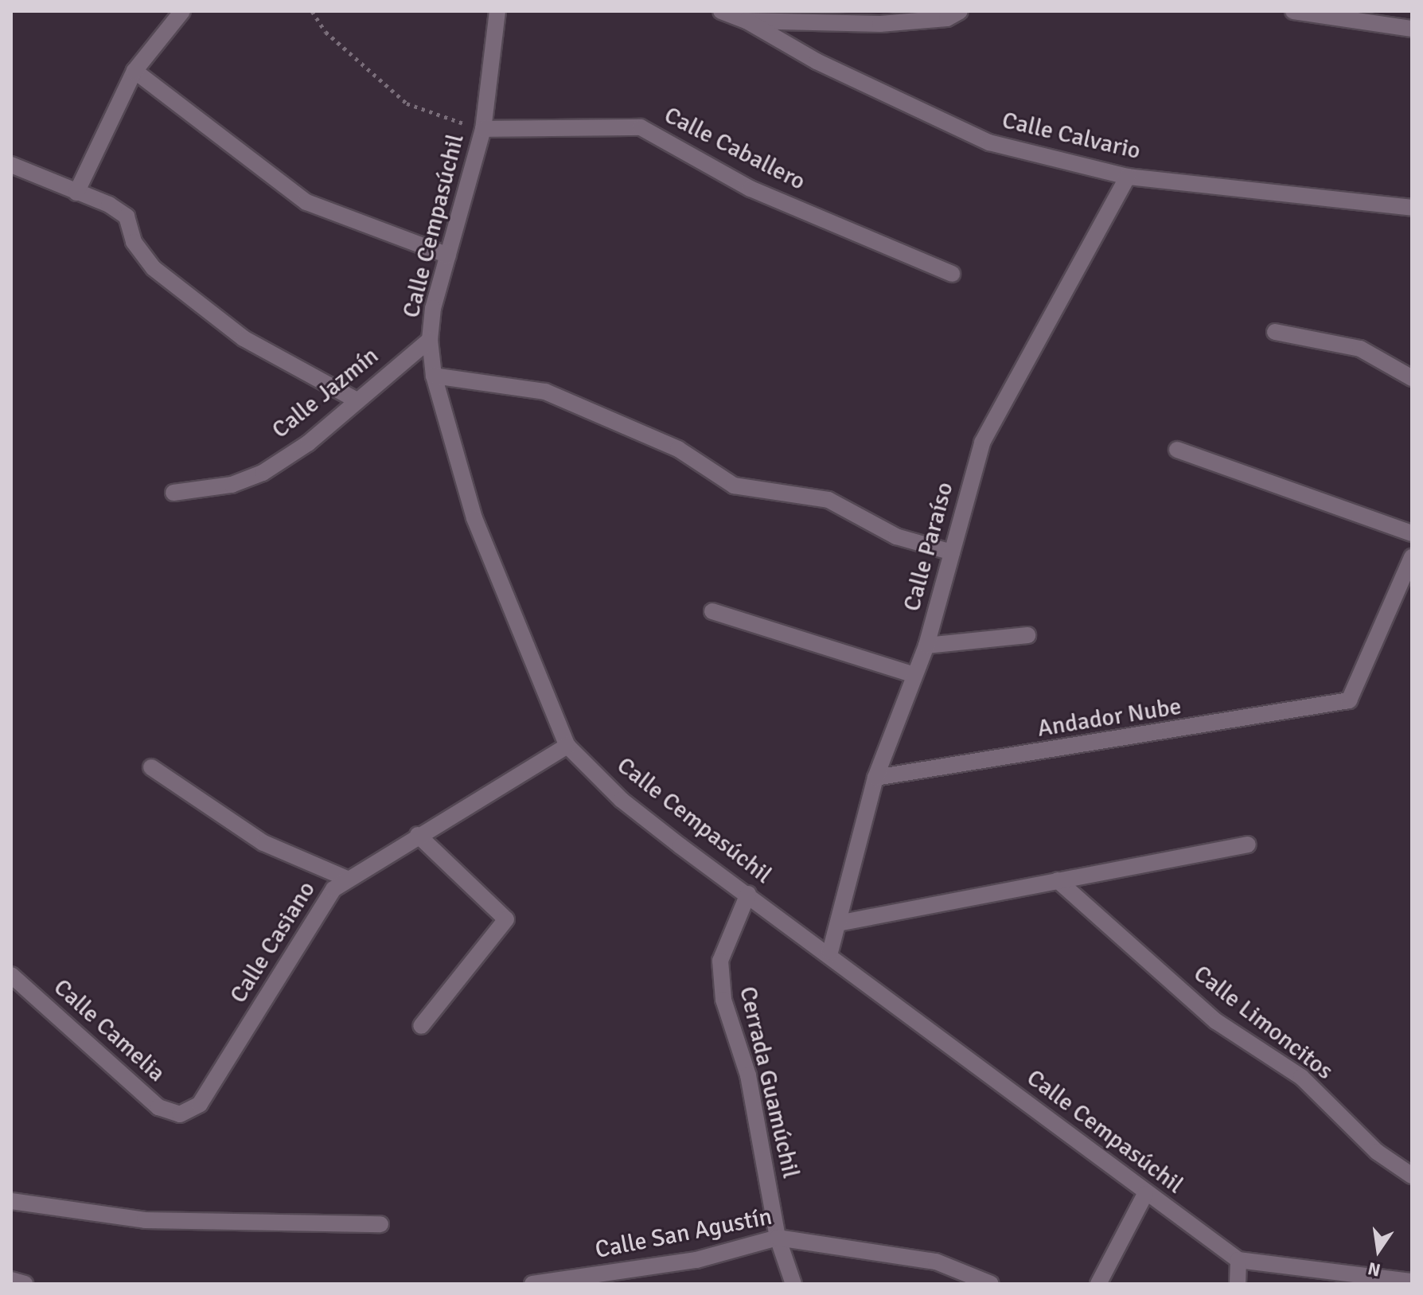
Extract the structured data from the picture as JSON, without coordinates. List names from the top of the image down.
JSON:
{
  "streets": {
    "street": [
      "Calle Calvario",
      "Calle Caballero",
      "Calle Cempasúchil",
      "Calle Jazmín",
      "Calle Paraíso",
      "Andador Nube",
      "Calle Casiano",
      "Calle Limoncitos",
      "Calle Camelia",
      "Cerrada Guamúchil",
      "Calle San Agustín"
    ]
  },
  "crossings": [
    ["Calle Calvario", "Calle Paraíso"],
    ["Calle Caballero", "Calle Cempasúchil"],
    ["Calle Cempasúchil", "Calle Jazmín"],
    ["Calle Cempasúchil", "Calle Paraíso"],
    ["Calle Cempasúchil", "Calle Casiano"],
    ["Calle Cempasúchil", "Cerrada Guamúchil"],
    ["Calle Paraíso", "Andador Nube"],
    ["Calle Casiano", "Calle Camelia"],
    ["Cerrada Guamúchil", "Calle San Agustín"]
  ],
  "north": "bottom"
}
